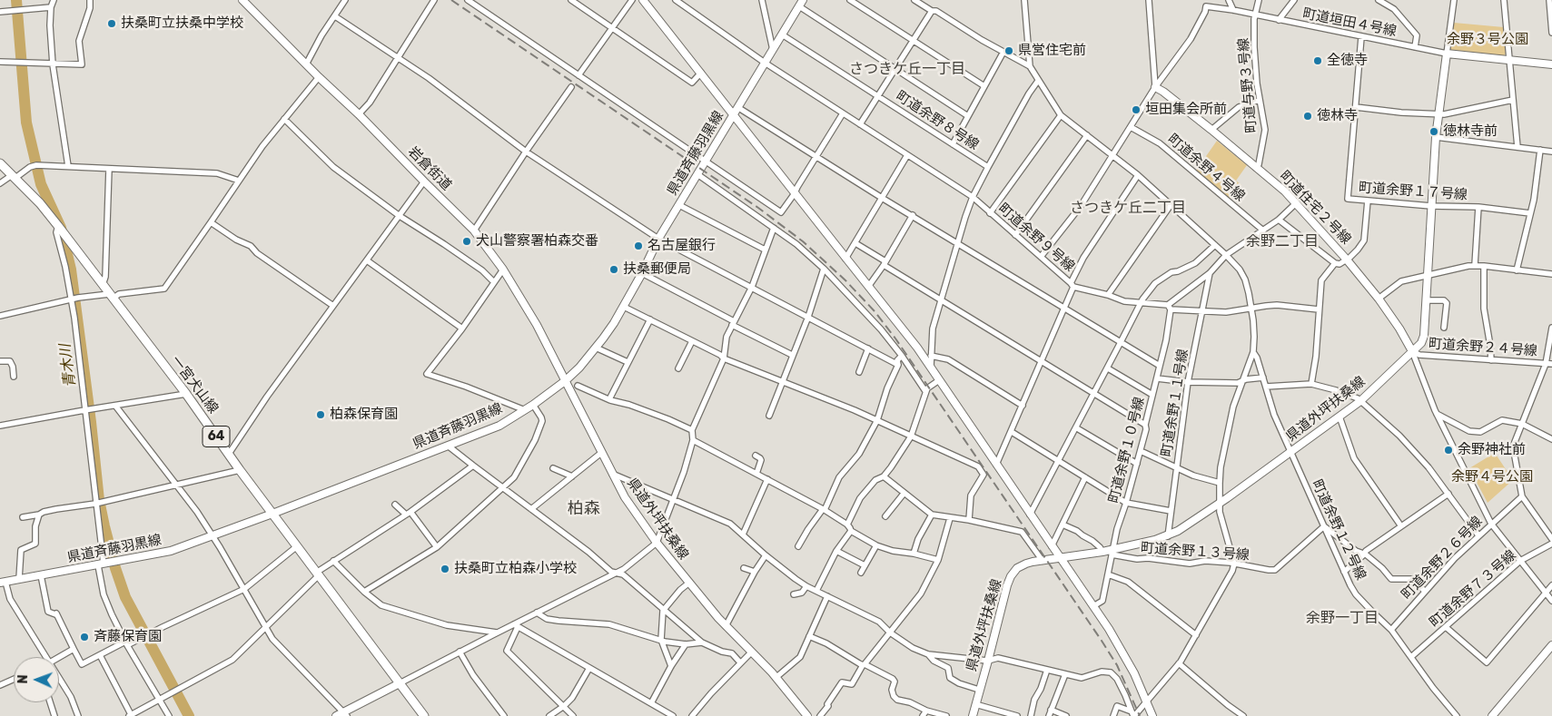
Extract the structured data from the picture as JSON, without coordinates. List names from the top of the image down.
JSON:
{
  "streets": {
    "main road": [
      "県道斉藤羽黒線",
      "岩倉街道",
      "町道住宅２号線",
      "一宮犬山線",
      "県道外坪扶桑線",
      "64"
    ],
    "street": [
      "町道垣田４号線",
      "町道与野３号線",
      "町道余野８号線",
      "町道余野４号線",
      "町道余野１７号線",
      "町道余野９号線",
      "町道余野２４号線",
      "町道余野１１号線",
      "町道余野１０号線",
      "町道余野１２号線",
      "町道余野１３号線",
      "町道余野２６号線",
      "町道余野７３号線"
    ]
  },
  "crossings": [
    ["町道垣田４号線", "町道与野３号線"],
    ["町道垣田４号線", "町道余野４号線"],
    ["町道垣田４号線", "町道余野１７号線"],
    ["町道垣田４号線", "町道住宅２号線"],
    ["町道垣田４号線", "町道余野９号線"],
    ["町道垣田４号線", "県道外坪扶桑線"],
    ["町道与野３号線", "町道住宅２号線"],
    ["町道余野８号線", "県道斉藤羽黒線"],
    ["県道斉藤羽黒線", "岩倉街道"],
    ["県道斉藤羽黒線", "町道余野９号線"],
    ["県道斉藤羽黒線", "一宮犬山線"],
    ["県道斉藤羽黒線", "県道外坪扶桑線"],
    ["岩倉街道", "県道外坪扶桑線"],
    ["町道余野１７号線", "県道外坪扶桑線"],
    ["町道住宅２号線", "町道余野２４号線"],
    ["町道住宅２号線", "県道外坪扶桑線"],
    ["町道余野９号線", "町道余野１１号線"],
    ["町道余野９号線", "町道余野１０号線"],
    ["町道余野２４号線", "県道外坪扶桑線"],
    ["町道余野１１号線", "県道外坪扶桑線"],
    ["県道外坪扶桑線", "町道余野１０号線"],
    ["県道外坪扶桑線", "町道余野１２号線"],
    ["県道外坪扶桑線", "町道余野１３号線"],
    ["町道余野１０号線", "町道余野１３号線"],
    ["町道余野１２号線", "町道余野１３号線"],
    ["町道余野１２号線", "町道余野２６号線"],
    ["町道余野１２号線", "町道余野７３号線"]
  ],
  "districts": [
    "さつきケ丘一丁目",
    "さつきケ丘二丁目",
    "余野二丁目",
    "柏森",
    "余野一丁目"
  ],
  "water": ["青木川"],
  "parks": ["余野３号公園", "余野４号公園"],
  "places": [
    "扶桑町立扶桑中学校",
    "県営住宅前",
    "全徳寺",
    "垣田集会所前",
    "徳林寺",
    "徳林寺前",
    "犬山警察署柏森交番",
    "名古屋銀行",
    "扶桑郵便局",
    "柏森保育園",
    "余野神社前",
    "扶桑町立柏森小学校",
    "斉藤保育園"
  ],
  "north": "left"
}
